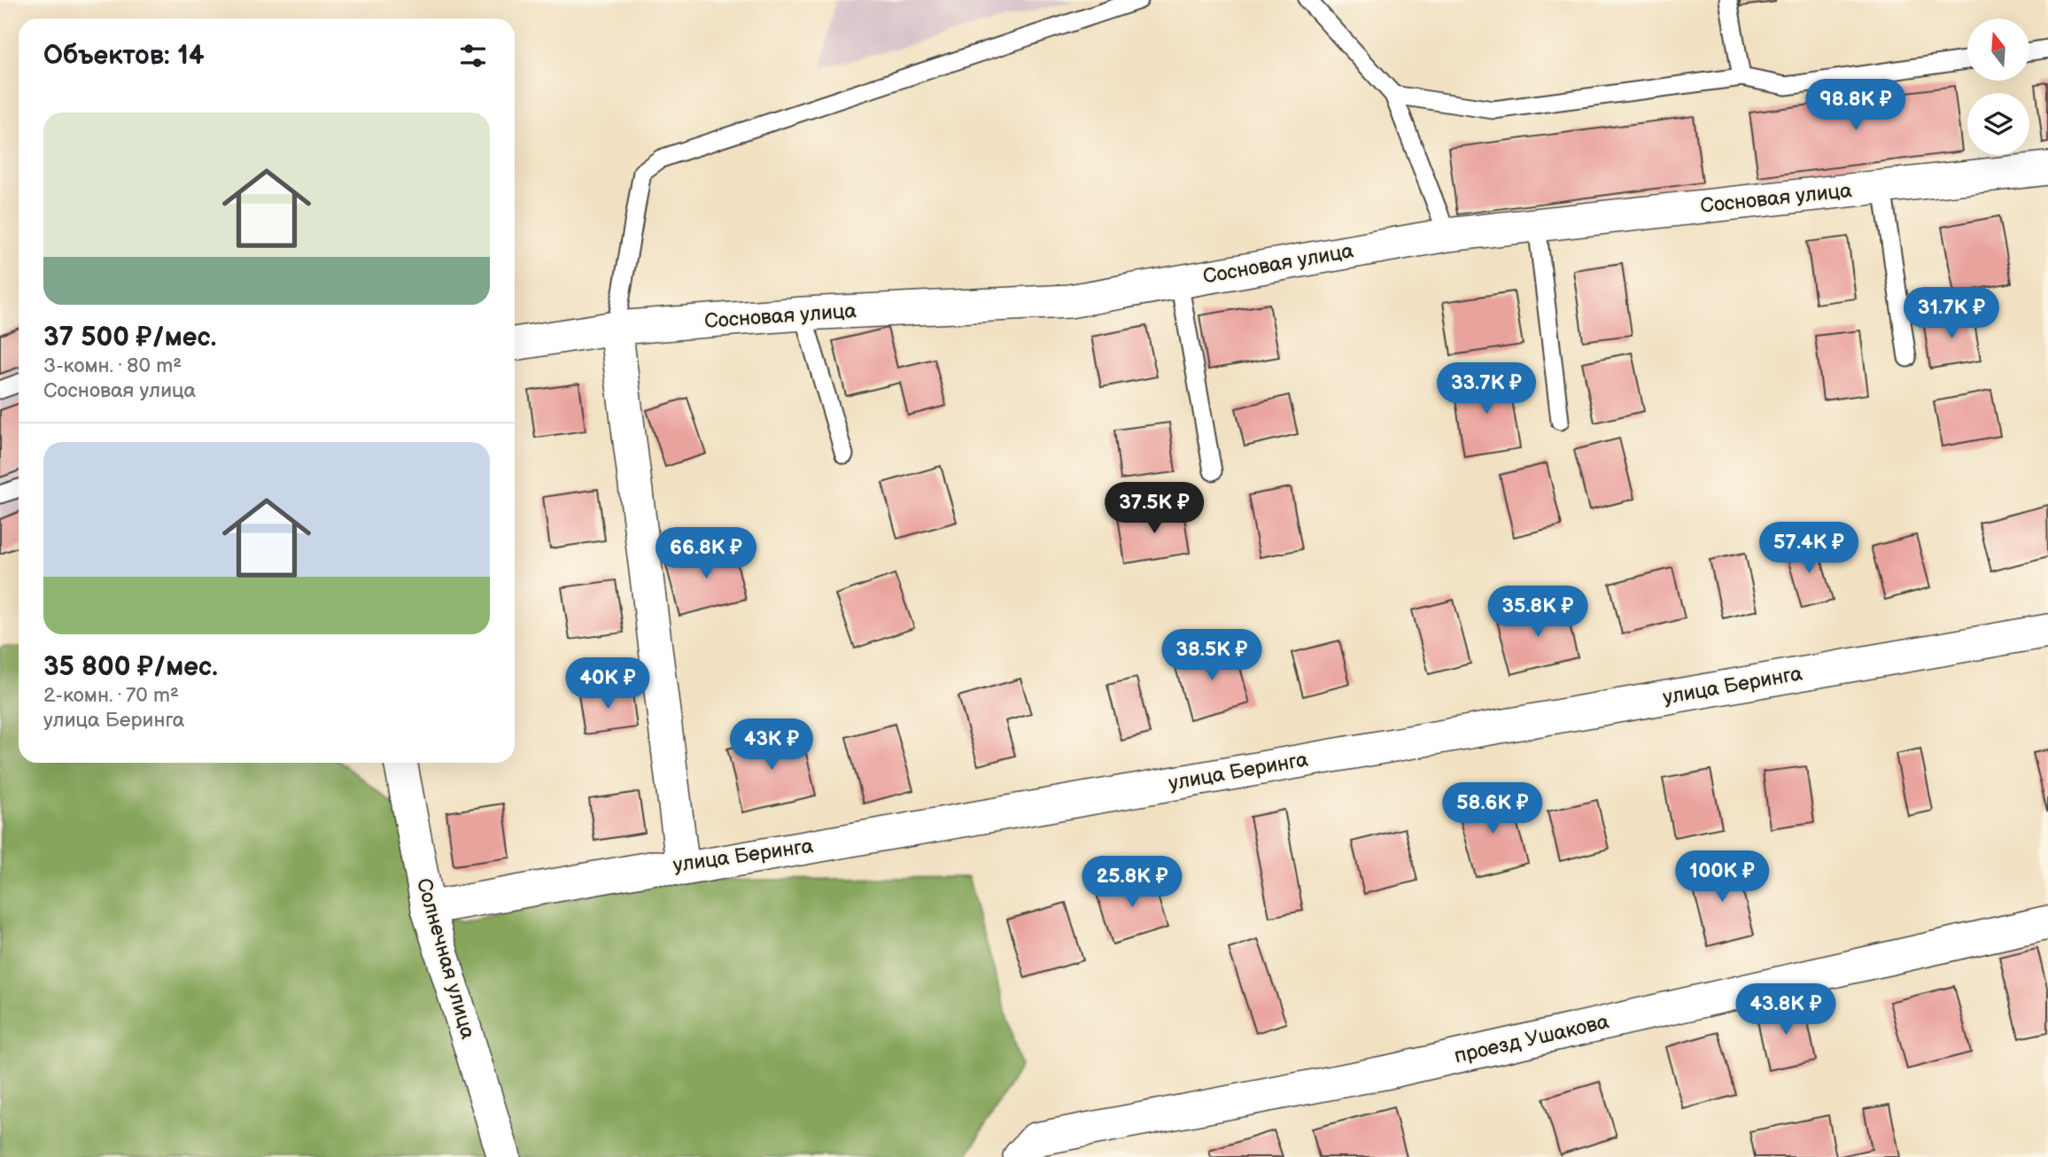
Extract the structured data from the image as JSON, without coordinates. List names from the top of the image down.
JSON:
{
  "streets": {
    "street": [
      "Сосновая улица",
      "улица Беринга",
      "Солнечная улица",
      "проезд Ушакова"
    ]
  },
  "crossings": [
    ["улица Беринга", "Солнечная улица"]
  ],
  "north": "top",
  "page": {
    "heading": "Объектов: 14",
    "price": [
      "98.8K ₽",
      "31.7K ₽",
      "33.7K ₽",
      "37.5K ₽",
      "57.4K ₽",
      "66.8K ₽",
      "35.8K ₽",
      "38.5K ₽",
      "40K ₽",
      "43K ₽",
      "58.6K ₽",
      "100K ₽",
      "25.8K ₽",
      "43.8K ₽"
    ],
    "list": [
      {
        "name": "37 500 ₽/мес.",
        "note": "3-комн. · 80 m² · Сосновая улица"
      },
      {
        "name": "35 800 ₽/мес.",
        "note": "2-комн. · 70 m² · улица Беринга"
      }
    ]
  }
}
